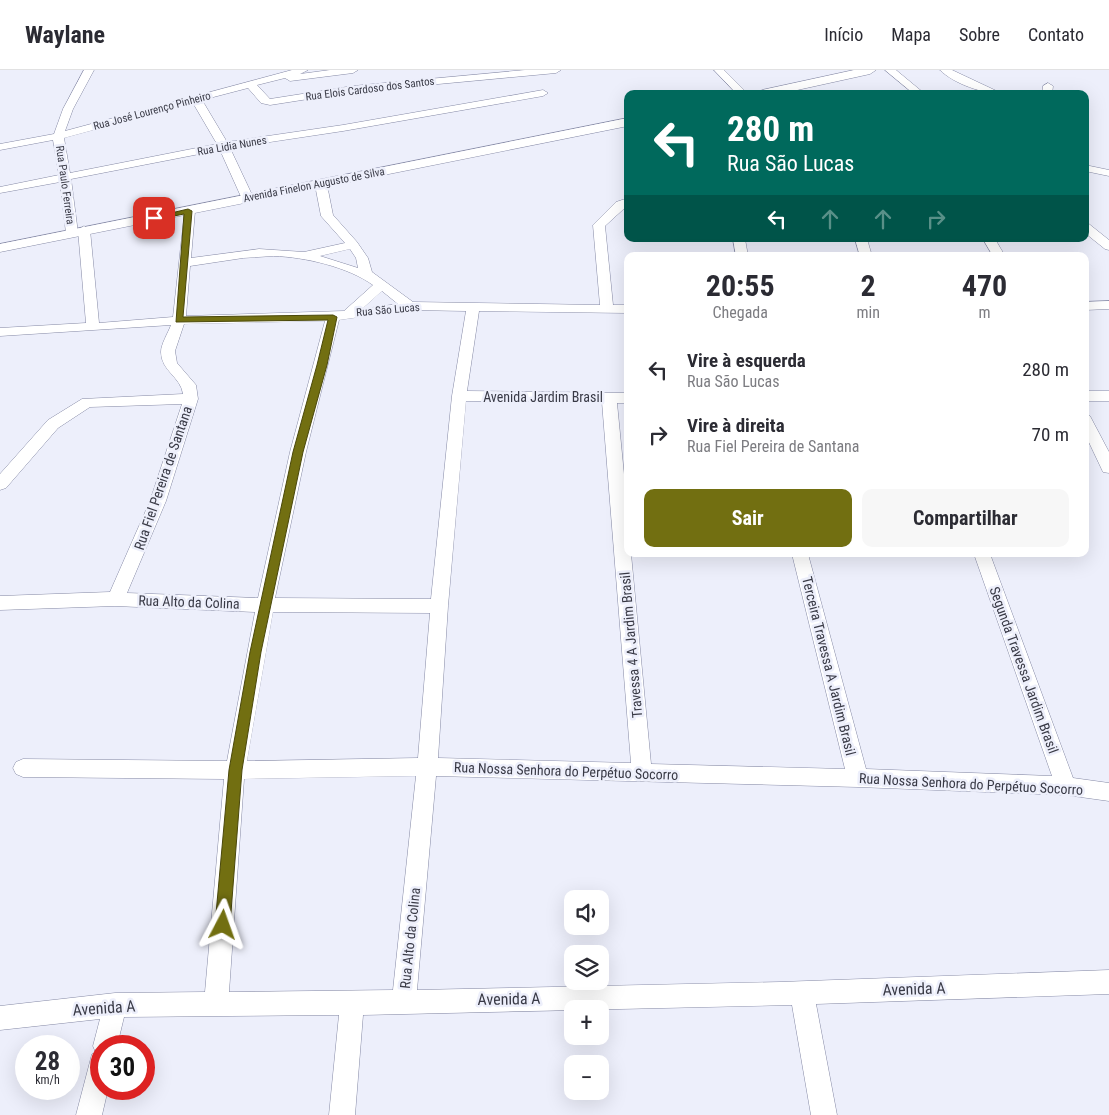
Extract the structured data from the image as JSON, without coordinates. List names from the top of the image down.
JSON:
{
  "streets": {
    "street": [
      "Rua Elois Cardoso dos Santos",
      "Rua José Lourenço Pinheiro",
      "Rua Lidia Nunes",
      "Rua Paulo Ferreira",
      "Avenida Finelon Augusto de Silva",
      "Rua São Lucas",
      "Avenida Jardim Brasil",
      "Rua Fiel Pereira de Santana",
      "Rua Alto da Colina",
      "Travessa 4 A Jardim Brasil",
      "Terceira Travessa A Jardim Brasil",
      "Segunda Travessa Jardim Brasil",
      "Rua Nossa Senhora do Perpétuo Socorro",
      "Avenida A"
    ]
  },
  "crossings": [
    ["Rua Elois Cardoso dos Santos", "Rua José Lourenço Pinheiro"],
    ["Rua José Lourenço Pinheiro", "Rua Paulo Ferreira"],
    ["Rua Lidia Nunes", "Rua Paulo Ferreira"],
    ["Rua Paulo Ferreira", "Avenida Finelon Augusto de Silva"],
    ["Rua Paulo Ferreira", "Rua São Lucas"],
    ["Avenida Finelon Augusto de Silva", "Rua Fiel Pereira de Santana"],
    ["Rua São Lucas", "Rua Fiel Pereira de Santana"],
    ["Rua São Lucas", "Rua Alto da Colina"],
    ["Avenida Jardim Brasil", "Rua Alto da Colina"],
    ["Avenida Jardim Brasil", "Travessa 4 A Jardim Brasil"],
    ["Rua Fiel Pereira de Santana", "Rua Alto da Colina"],
    ["Rua Alto da Colina", "Rua Nossa Senhora do Perpétuo Socorro"],
    ["Rua Alto da Colina", "Avenida A"],
    ["Travessa 4 A Jardim Brasil", "Rua Nossa Senhora do Perpétuo Socorro"],
    ["Terceira Travessa A Jardim Brasil", "Rua Nossa Senhora do Perpétuo Socorro"],
    ["Segunda Travessa Jardim Brasil", "Rua Nossa Senhora do Perpétuo Socorro"]
  ],
  "page": {
    "header": "Waylane",
    "nav": [
      "Início",
      "Mapa",
      "Sobre",
      "Contato"
    ],
    "turn": ["280 m", "Rua São Lucas"],
    "eta": [
      "20:55",
      "Chegada",
      "2",
      "min",
      "470",
      "m"
    ],
    "list": [
      {
        "name": "Vire à esquerda",
        "note": "Rua São Lucas",
        "value": "280 m"
      },
      {
        "name": "Vire à direita",
        "note": "Rua Fiel Pereira de Santana",
        "value": "70 m"
      }
    ],
    "buttons": ["Sair", "Compartilhar"],
    "map_buttons": ["+", "−"],
    "speed": "28 km/h",
    "limit": "30"
  }
}
